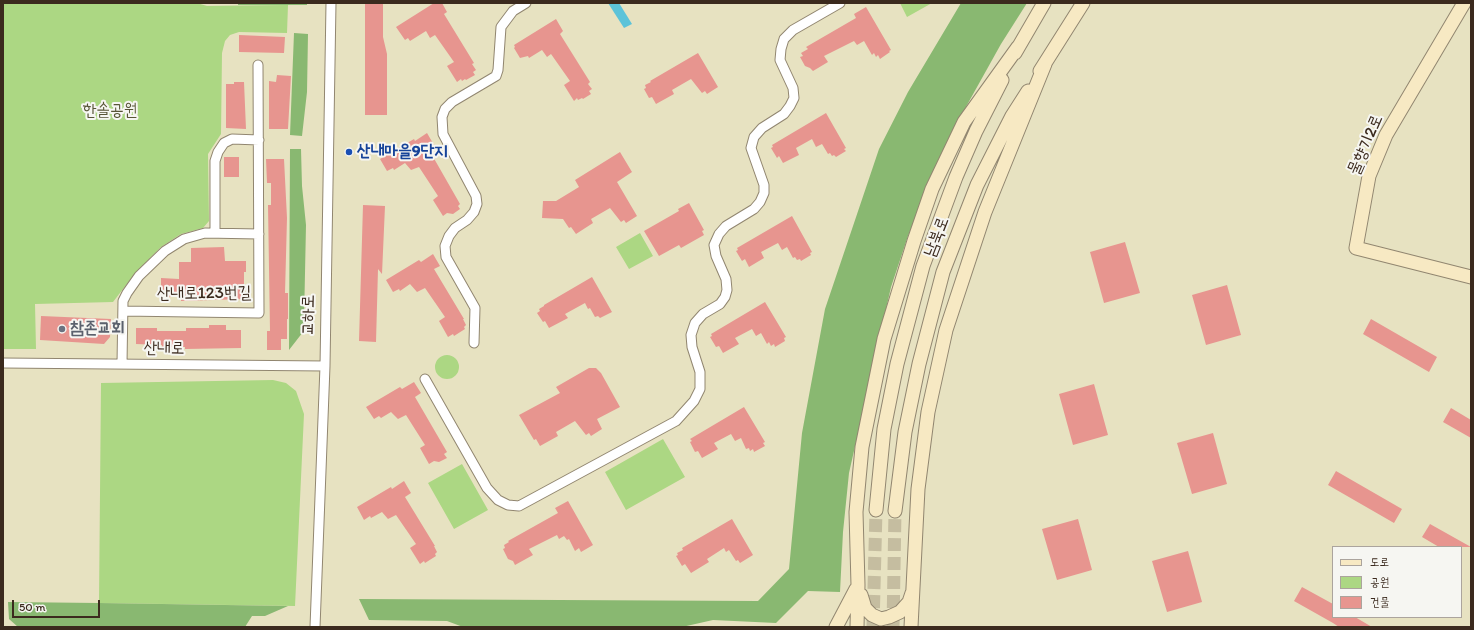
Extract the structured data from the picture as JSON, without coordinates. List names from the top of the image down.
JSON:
{
  "streets": {
    "main road": ["물향기2로", "남북로"],
    "street": ["산내로123번길", "교하로", "산내로"]
  },
  "crossings": [
    ["산내로123번길", "산내로"],
    ["교하로", "산내로"]
  ],
  "parks": ["한솔공원"],
  "places": ["산내마을9단지", "참존교회"],
  "legend": ["도로", "공원", "건물"],
  "scale_bar": "50 m"
}
